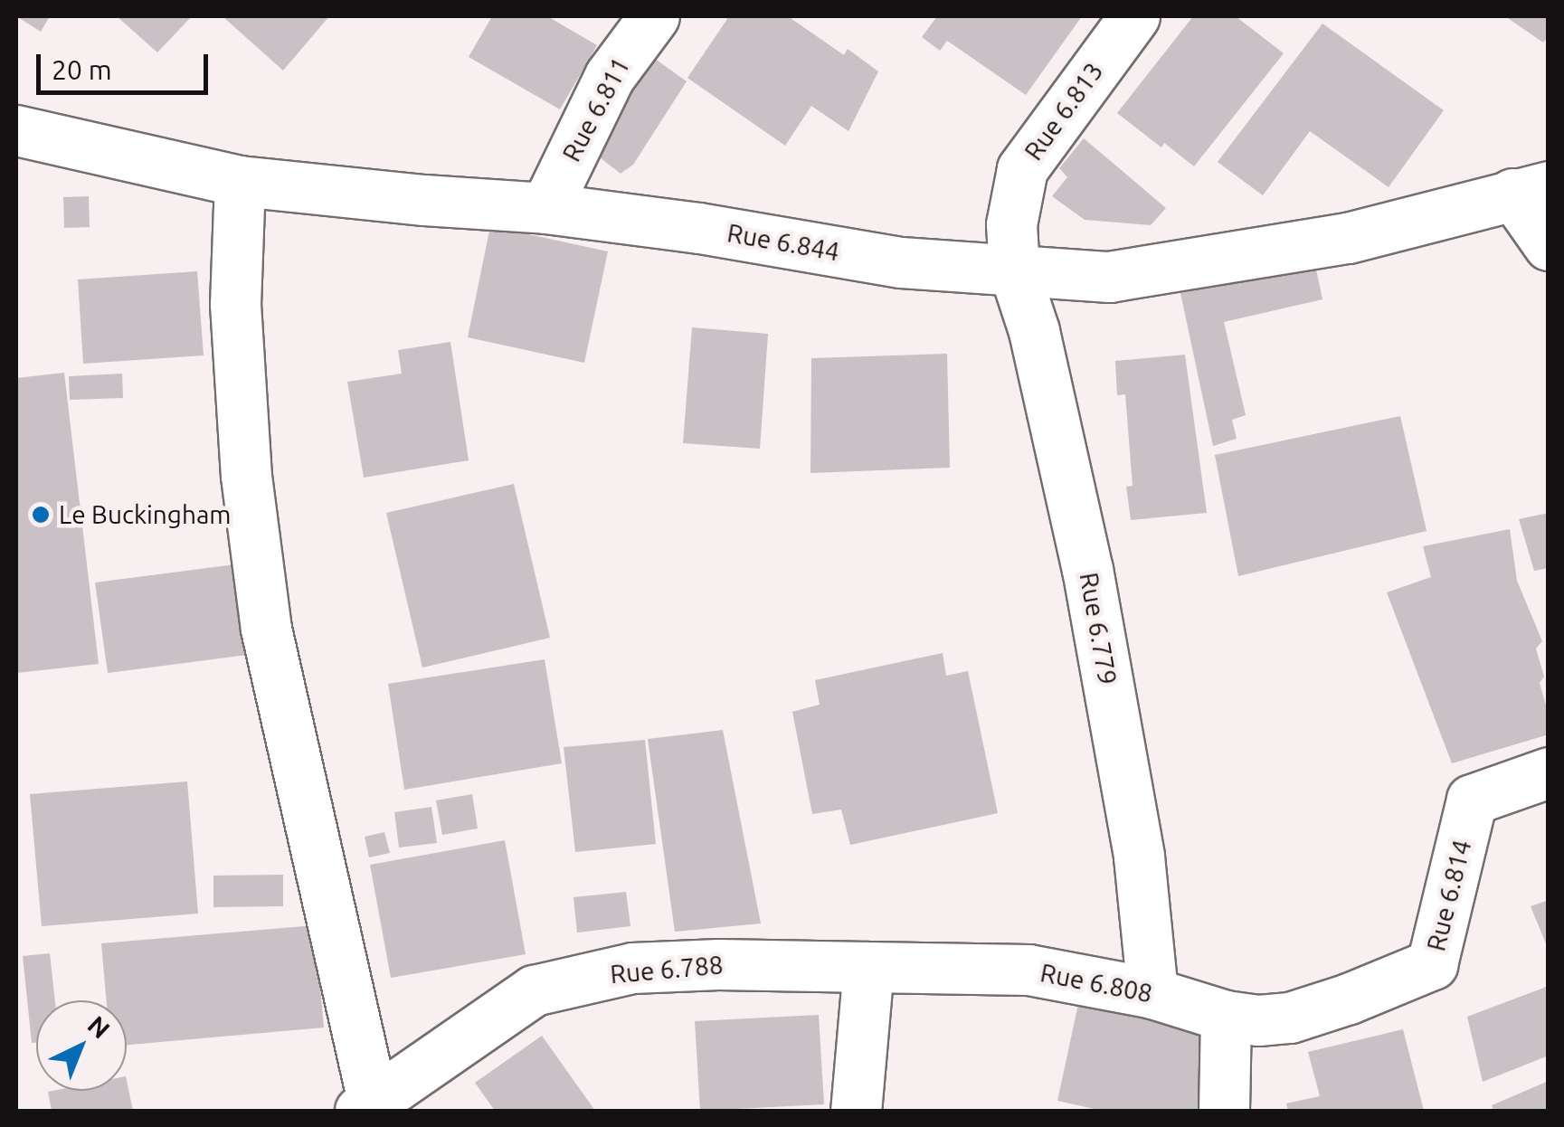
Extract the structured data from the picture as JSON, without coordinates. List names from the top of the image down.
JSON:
{
  "streets": {
    "street": [
      "Rue 6.811",
      "Rue 6.813",
      "Rue 6.844",
      "Rue 6.779",
      "Rue 6.814",
      "Rue 6.788",
      "Rue 6.808"
    ]
  },
  "crossings": [
    ["Rue 6.811", "Rue 6.844"],
    ["Rue 6.813", "Rue 6.844"],
    ["Rue 6.813", "Rue 6.779"],
    ["Rue 6.844", "Rue 6.779"],
    ["Rue 6.779", "Rue 6.808"],
    ["Rue 6.814", "Rue 6.808"],
    ["Rue 6.788", "Rue 6.808"]
  ],
  "places": ["Le Buckingham"],
  "scale_bar": "20 m",
  "north": "top right"
}
